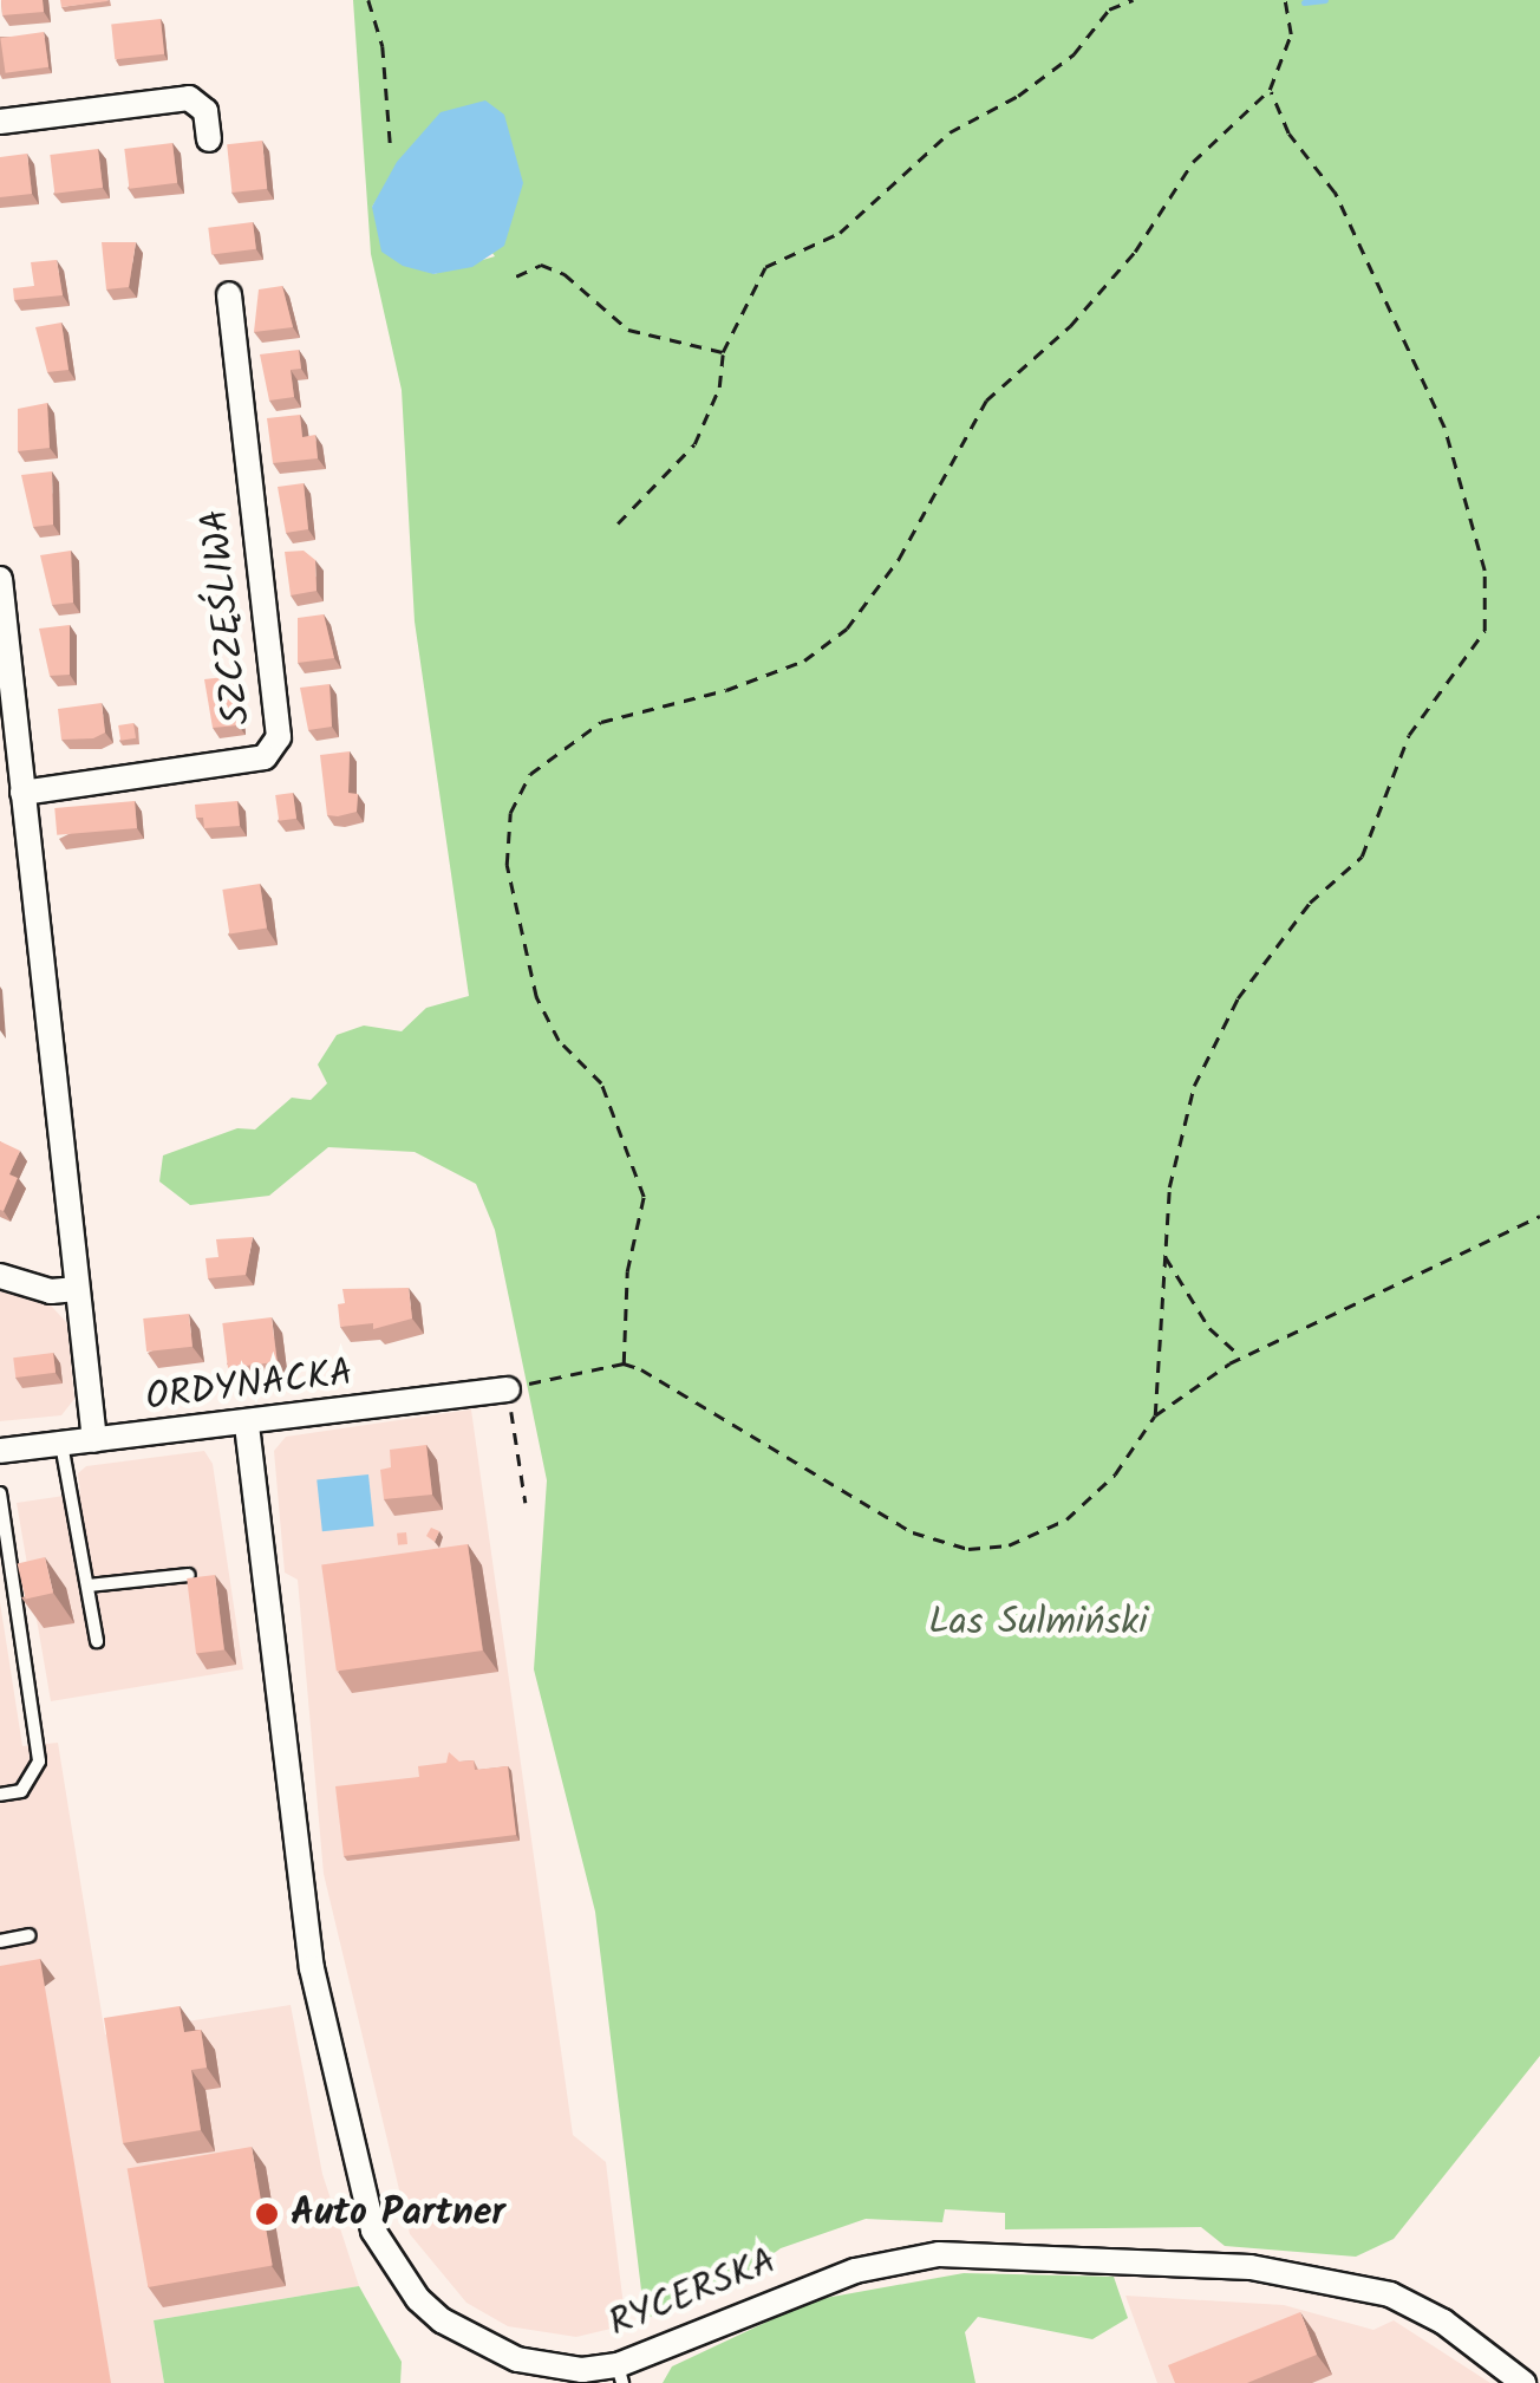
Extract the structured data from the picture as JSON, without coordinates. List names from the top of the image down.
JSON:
{
  "streets": {
    "street": ["SZCZĘŚLIWA", "ORDYNACKA", "RYCERSKA"]
  },
  "crossings": [
    ["ORDYNACKA", "RYCERSKA"]
  ],
  "parks": ["Las Sulmiński"],
  "places": ["Auto Partner"]
}
